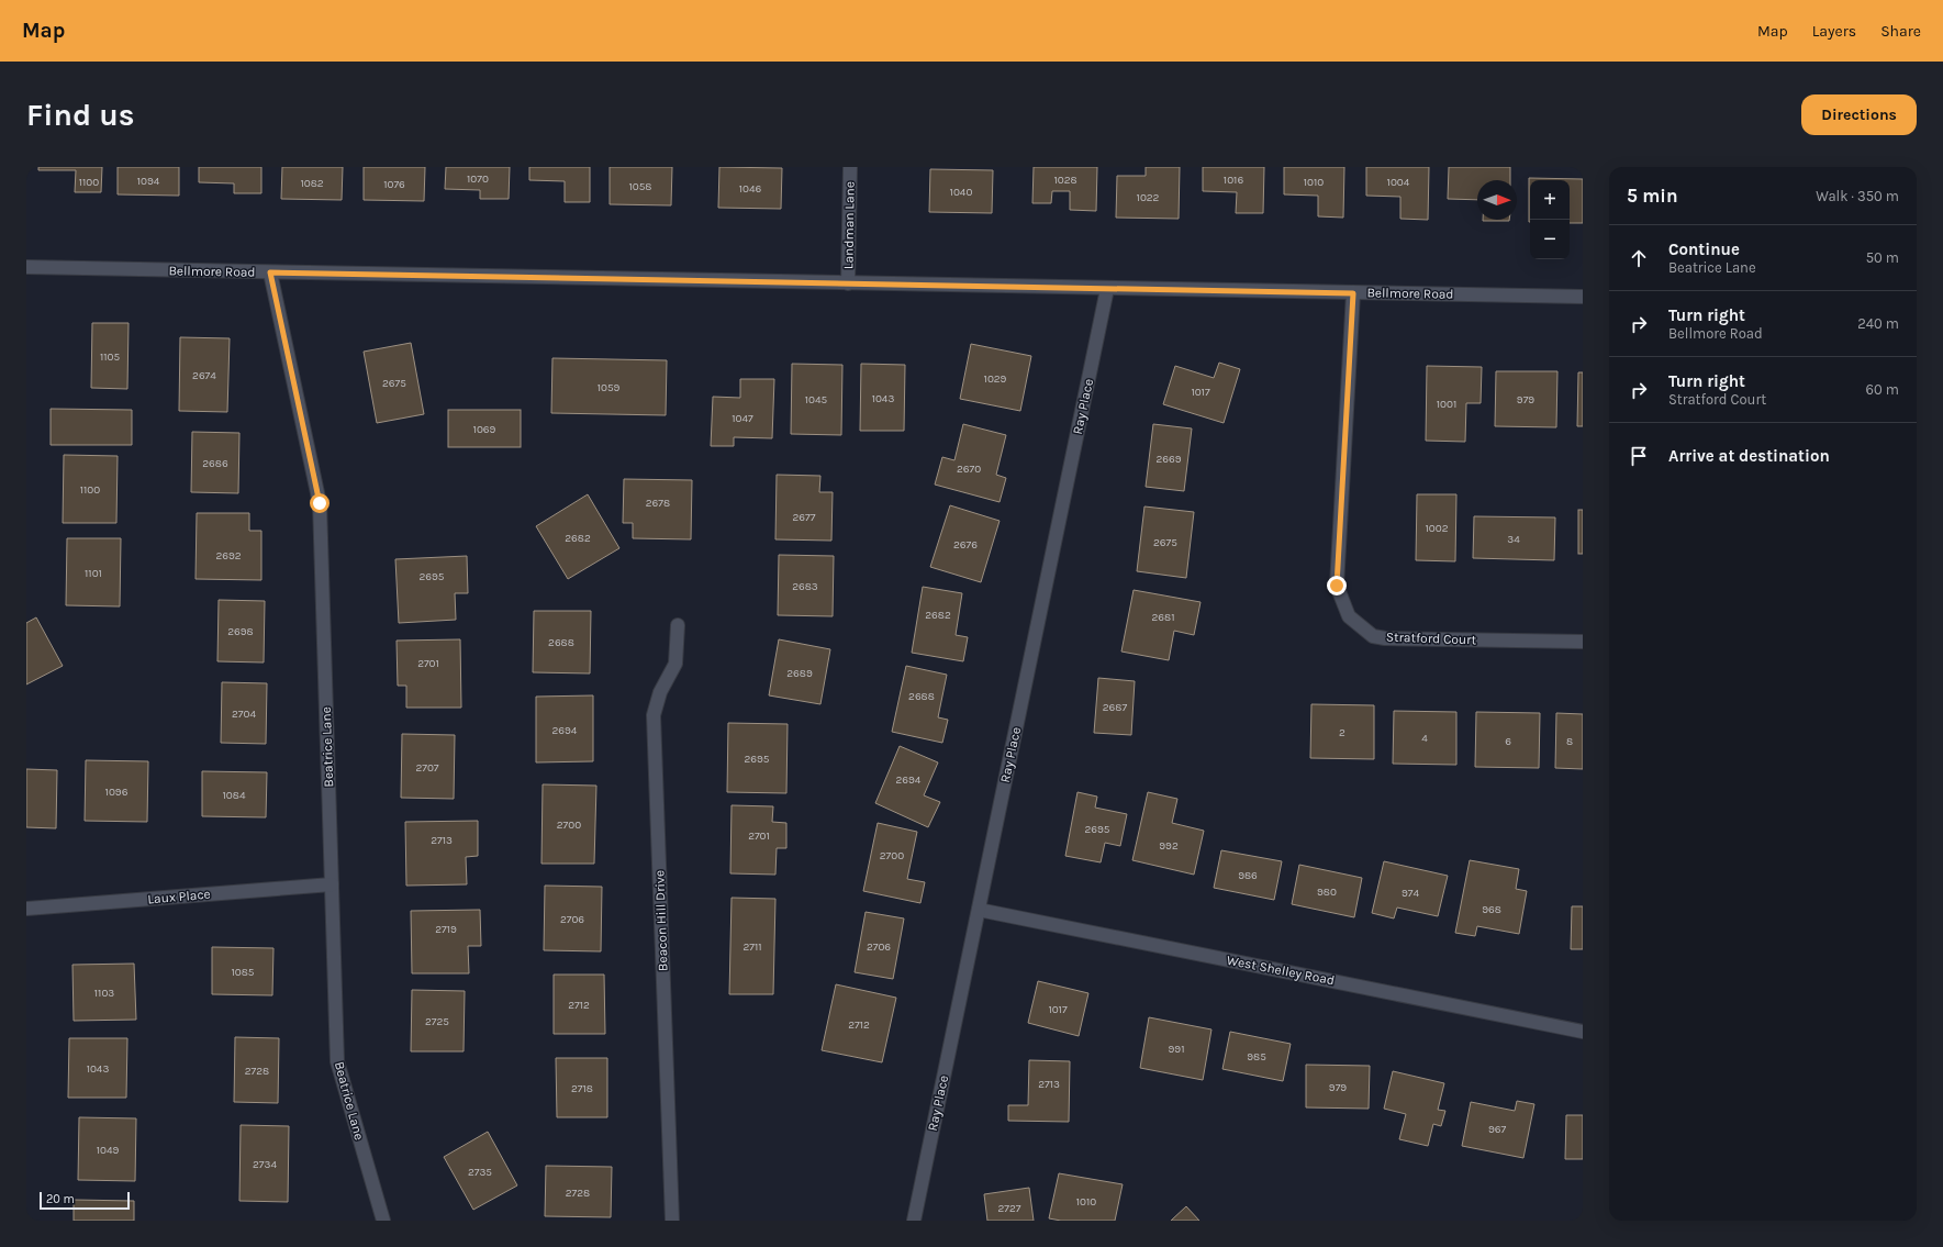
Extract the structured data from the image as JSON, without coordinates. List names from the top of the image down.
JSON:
{
  "streets": {
    "street": [
      "Landman Lane",
      "Bellmore Road",
      "Ray Place",
      "Stratford Court",
      "Beatrice Lane",
      "Laux Place",
      "Beacon Hill Drive",
      "West Shelley Road"
    ]
  },
  "crossings": [
    ["Landman Lane", "Bellmore Road"],
    ["Bellmore Road", "Ray Place"],
    ["Bellmore Road", "Stratford Court"],
    ["Bellmore Road", "Beatrice Lane"],
    ["Ray Place", "West Shelley Road"],
    ["Beatrice Lane", "Laux Place"]
  ],
  "house_numbers": [
    "1070",
    "1028",
    "1016",
    "1094",
    "1100",
    "1010",
    "1004",
    "1082",
    "1076",
    "1058",
    "1046",
    "1040",
    "1022",
    "1105",
    "2674",
    "1029",
    "2675",
    "1059",
    "1017",
    "1043",
    "1045",
    "979",
    "1001",
    "1047",
    "1069",
    "2669",
    "2686",
    "2670",
    "1100",
    "2678",
    "2677",
    "1002",
    "2682",
    "34",
    "2675",
    "2676",
    "2692",
    "1101",
    "2695",
    "2683",
    "2682",
    "2681",
    "2698",
    "2688",
    "2701",
    "2689",
    "2688",
    "2687",
    "2704",
    "2694",
    "2",
    "4",
    "6",
    "8",
    "2695",
    "2707",
    "2694",
    "1096",
    "1084",
    "2700",
    "2695",
    "2701",
    "2713",
    "992",
    "2700",
    "986",
    "980",
    "974",
    "968",
    "2706",
    "2719",
    "2711",
    "2706",
    "1085",
    "1103",
    "2712",
    "1017",
    "2725",
    "2712",
    "991",
    "985",
    "1043",
    "2728",
    "2713",
    "979",
    "2718",
    "967",
    "1049",
    "2734",
    "2735",
    "2728",
    "1010",
    "2727"
  ],
  "scale_bar": "20 m",
  "north": "right",
  "page": {
    "header": "Map",
    "nav": ["Map", "Layers", "Share"],
    "buttons": "Directions",
    "title": "Find us",
    "heading": ["5 min", "Walk · 350 m"],
    "map_buttons": ["+", "−"],
    "list": [
      ["Continue", "Beatrice Lane", "50 m"],
      ["Turn right", "Bellmore Road", "240 m"],
      ["Turn right", "Stratford Court", "60 m"],
      "Arrive at destination"
    ],
    "scale": "20 m"
  }
}
